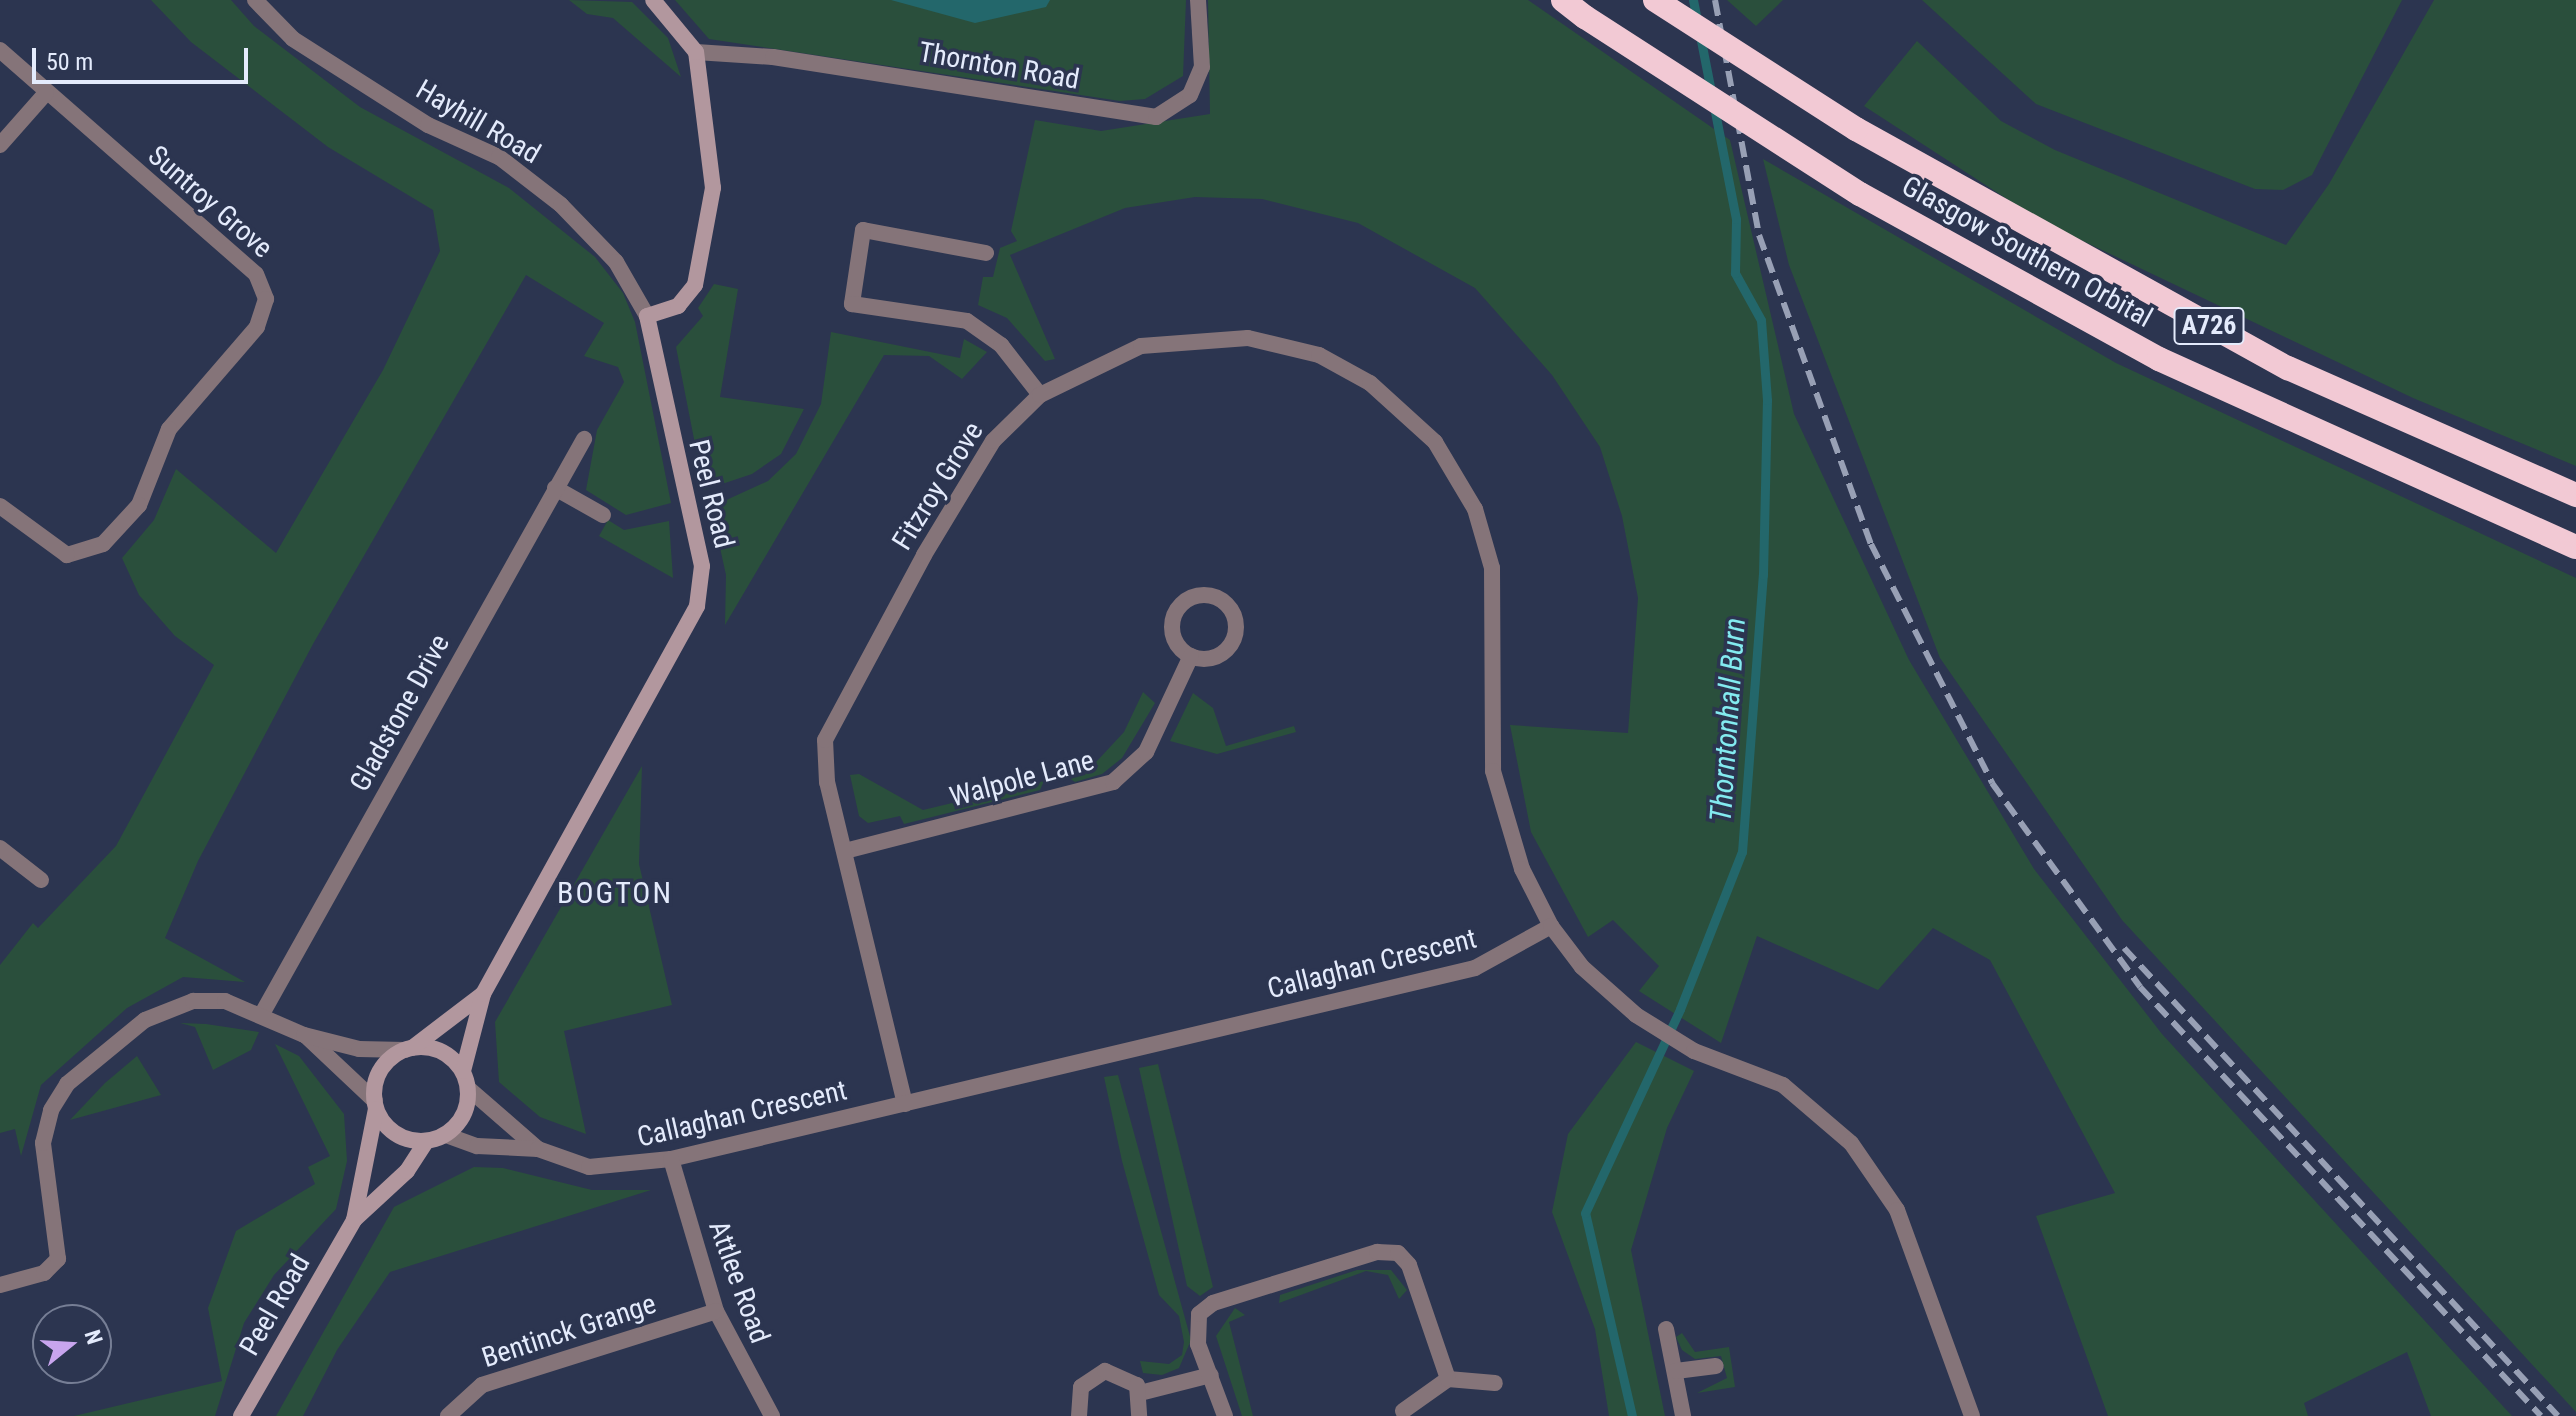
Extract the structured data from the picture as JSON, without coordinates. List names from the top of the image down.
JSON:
{
  "streets": {
    "highway": ["Glasgow Southern Orbital", "A726"],
    "street": [
      "Thornton Road",
      "Hayhill Road",
      "Suntroy Grove",
      "Fitzroy Grove",
      "Peel Road",
      "Gladstone Drive",
      "Walpole Lane",
      "Callaghan Crescent",
      "Attlee Road",
      "Bentinck Grange"
    ]
  },
  "crossings": [
    ["Hayhill Road", "Peel Road"],
    ["Fitzroy Grove", "Walpole Lane"],
    ["Fitzroy Grove", "Callaghan Crescent"],
    ["Callaghan Crescent", "Attlee Road"],
    ["Attlee Road", "Bentinck Grange"]
  ],
  "districts": ["BOGTON"],
  "water": ["Thorntonhall Burn"],
  "scale_bar": "50 m",
  "north": "right"
}
